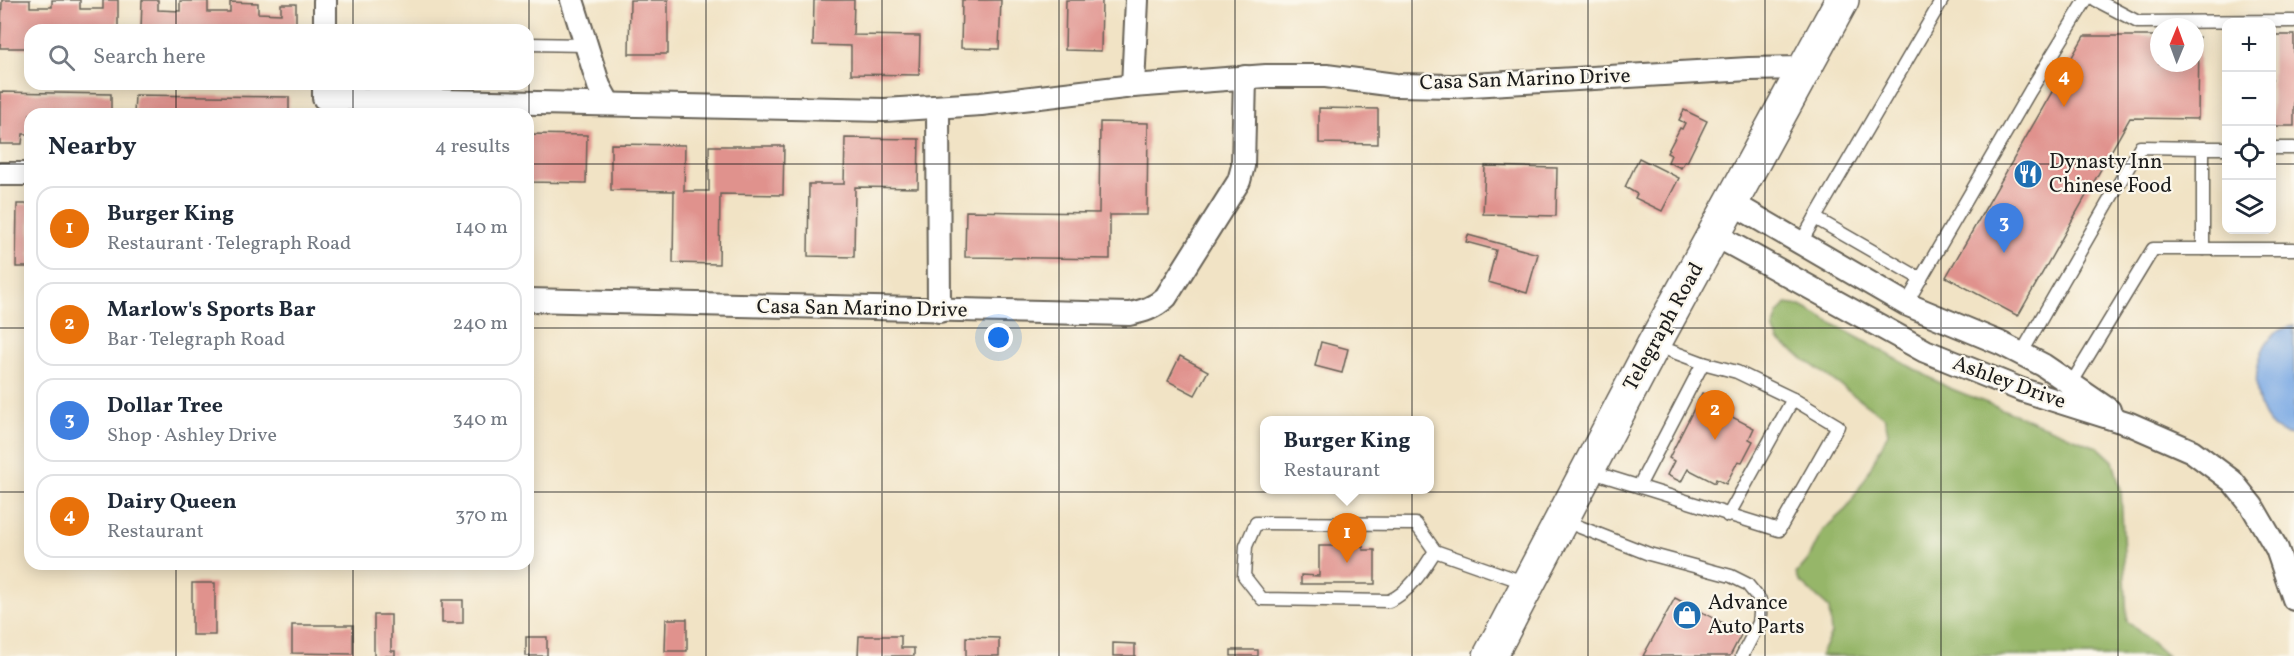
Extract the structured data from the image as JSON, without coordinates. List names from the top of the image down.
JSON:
{
  "streets": {
    "main road": ["Telegraph Road"],
    "street": ["Casa San Marino Drive", "Ashley Drive"]
  },
  "crossings": [
    ["Casa San Marino Drive", "Telegraph Road"],
    ["Telegraph Road", "Ashley Drive"]
  ],
  "places": {
    "restaurant": ["Dynasty Inn Chinese Food"],
    "shop": ["Advance Auto Parts"]
  },
  "north": "top",
  "page": {
    "map_buttons": ["+", "−"],
    "search": "Search here",
    "pins": [
      "4",
      "3",
      "2",
      "1"
    ],
    "heading": ["Nearby", "4 results"],
    "list": [
      {
        "mark": "1",
        "name": "Burger King",
        "note": "Restaurant · Telegraph Road",
        "value": "140 m"
      },
      {
        "mark": "2",
        "name": "Marlow's Sports Bar",
        "note": "Bar · Telegraph Road",
        "value": "240 m"
      },
      {
        "mark": "3",
        "name": "Dollar Tree",
        "note": "Shop · Ashley Drive",
        "value": "340 m"
      },
      {
        "mark": "4",
        "name": "Dairy Queen",
        "note": "Restaurant",
        "value": "370 m"
      }
    ],
    "popup": ["Burger King", "Restaurant"]
  }
}
